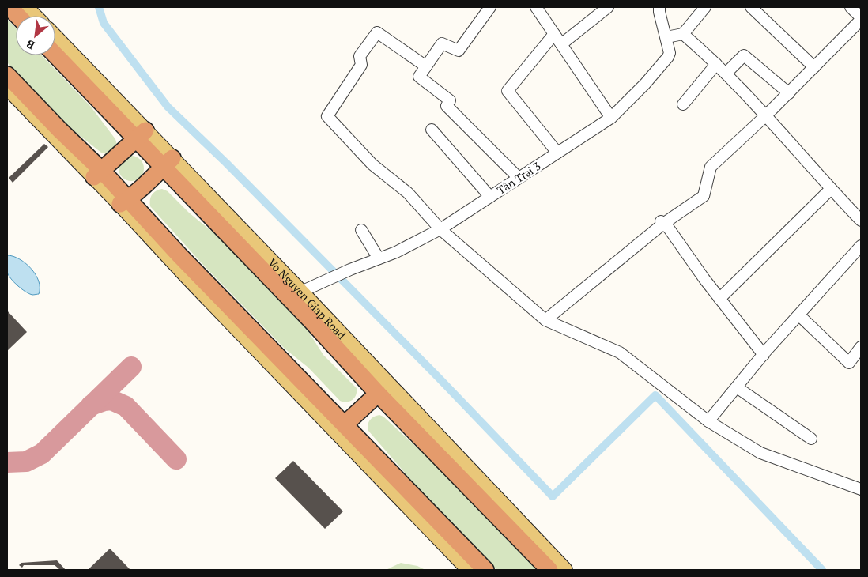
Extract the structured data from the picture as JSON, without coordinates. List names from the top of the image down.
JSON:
{
  "streets": {
    "highway": ["Vo Nguyen Giap Road"],
    "street": ["Tân Trại 3"]
  },
  "crossings": [
    ["Tân Trại 3", "Vo Nguyen Giap Road"]
  ],
  "north": "bottom left"
}
